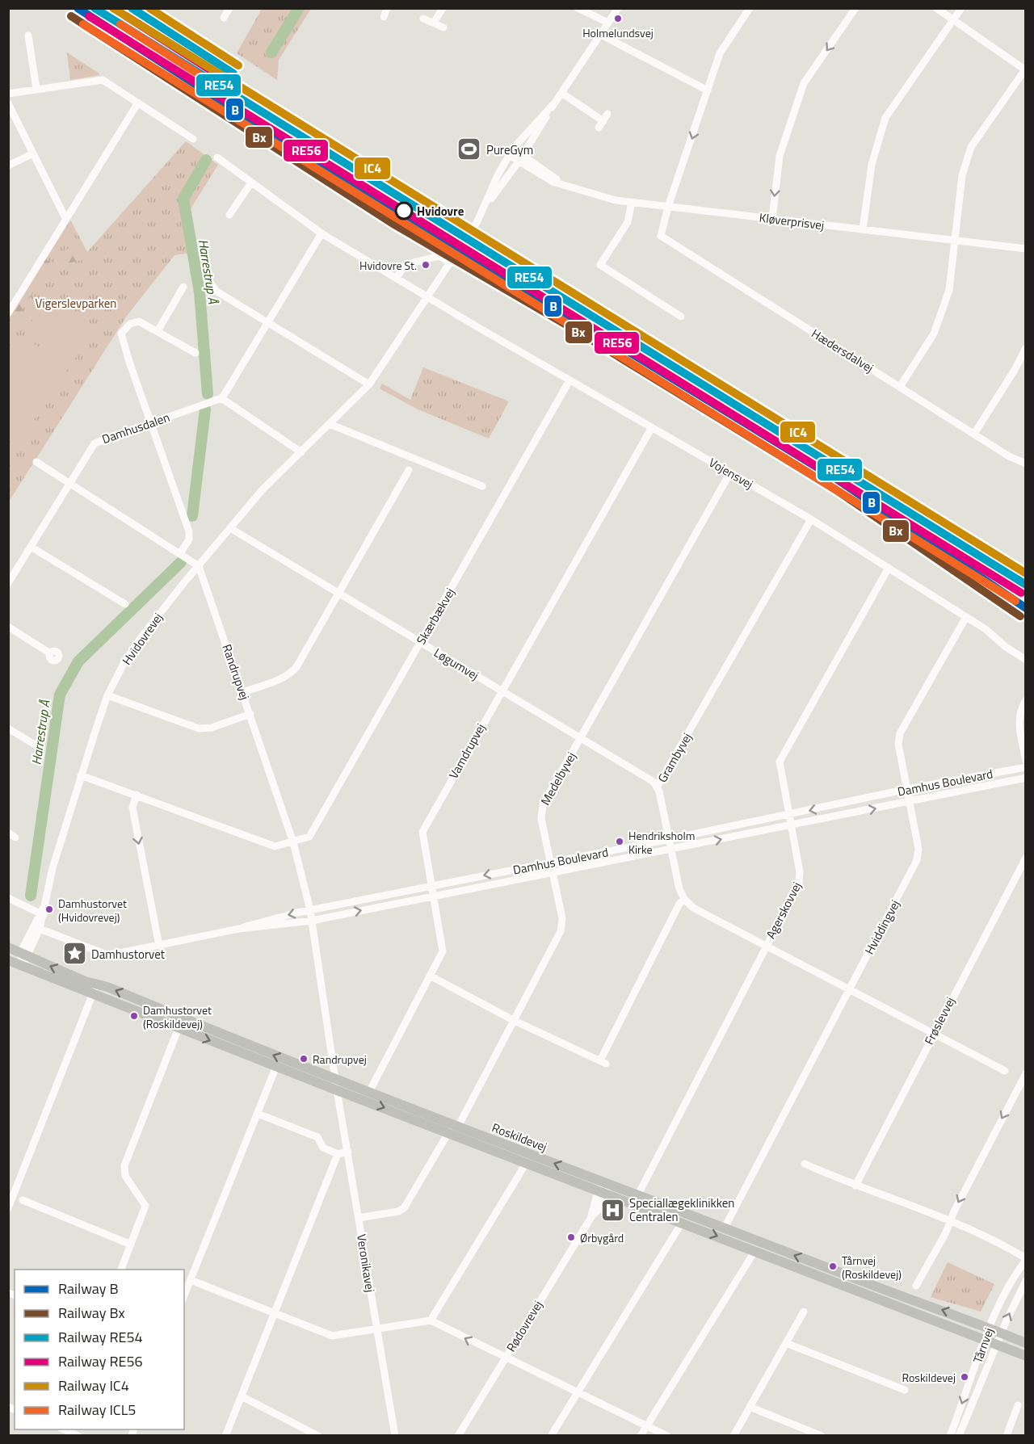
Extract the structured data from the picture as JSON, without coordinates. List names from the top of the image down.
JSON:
{
  "streets": {
    "main road": ["Roskildevej"],
    "street": [
      "Kløverprisvej",
      "Hædersdalvej",
      "Damhusdalen",
      "Vojensvej",
      "Skærbækvej",
      "Hvidovrevej",
      "Løgumvej",
      "Randrupvej",
      "Vamdrupvej",
      "Grambyvej",
      "Medelbyvej",
      "Damhus Boulevard",
      "Agerskovvej",
      "Hviddingvej",
      "Frøslevvej",
      "Veronikavej",
      "Rødovrevej",
      "Tårnvej"
    ]
  },
  "crossings": [
    ["Kløverprisvej", "Hædersdalvej"],
    ["Kløverprisvej", "Hvidovrevej"],
    ["Vojensvej", "Skærbækvej"],
    ["Vojensvej", "Hvidovrevej"],
    ["Vojensvej", "Vamdrupvej"],
    ["Vojensvej", "Grambyvej"],
    ["Vojensvej", "Medelbyvej"],
    ["Vojensvej", "Agerskovvej"],
    ["Vojensvej", "Hviddingvej"],
    ["Skærbækvej", "Løgumvej"],
    ["Skærbækvej", "Randrupvej"],
    ["Hvidovrevej", "Løgumvej"],
    ["Hvidovrevej", "Randrupvej"],
    ["Hvidovrevej", "Damhus Boulevard"],
    ["Hvidovrevej", "Roskildevej"],
    ["Løgumvej", "Vamdrupvej"],
    ["Løgumvej", "Grambyvej"],
    ["Løgumvej", "Medelbyvej"],
    ["Randrupvej", "Damhus Boulevard"],
    ["Randrupvej", "Roskildevej"],
    ["Randrupvej", "Veronikavej"],
    ["Vamdrupvej", "Damhus Boulevard"],
    ["Vamdrupvej", "Roskildevej"],
    ["Grambyvej", "Damhus Boulevard"],
    ["Medelbyvej", "Damhus Boulevard"],
    ["Medelbyvej", "Roskildevej"],
    ["Medelbyvej", "Veronikavej"],
    ["Damhus Boulevard", "Agerskovvej"],
    ["Damhus Boulevard", "Hviddingvej"],
    ["Agerskovvej", "Roskildevej"],
    ["Hviddingvej", "Roskildevej"],
    ["Roskildevej", "Veronikavej"],
    ["Roskildevej", "Rødovrevej"],
    ["Roskildevej", "Tårnvej"]
  ],
  "water": ["Harrestrup Å"],
  "parks": ["Vigerslevparken"],
  "places": {
    "other": [
      "Holmelundsvej",
      "Hvidovre",
      "Hvidovre St.",
      "Hendriksholm Kirke",
      "Damhustorvet (Hvidovrevej)",
      "Damhustorvet (Roskildevej)",
      "Randrupvej",
      "Ørbygård",
      "Tårnvej (Roskildevej)",
      "Roskildevej"
    ],
    "sports": ["PureGym"],
    "place": ["Damhustorvet"],
    "hospital": ["Speciallægeklinikken Centralen"]
  },
  "lines": [
    "rail line B",
    "rail line RE54",
    "rail line IC4",
    "rail line Bx",
    "rail line RE56",
    "rail line ICL5"
  ],
  "legend": [
    "Railway B",
    "Railway Bx",
    "Railway RE54",
    "Railway RE56",
    "Railway IC4",
    "Railway ICL5"
  ]
}
